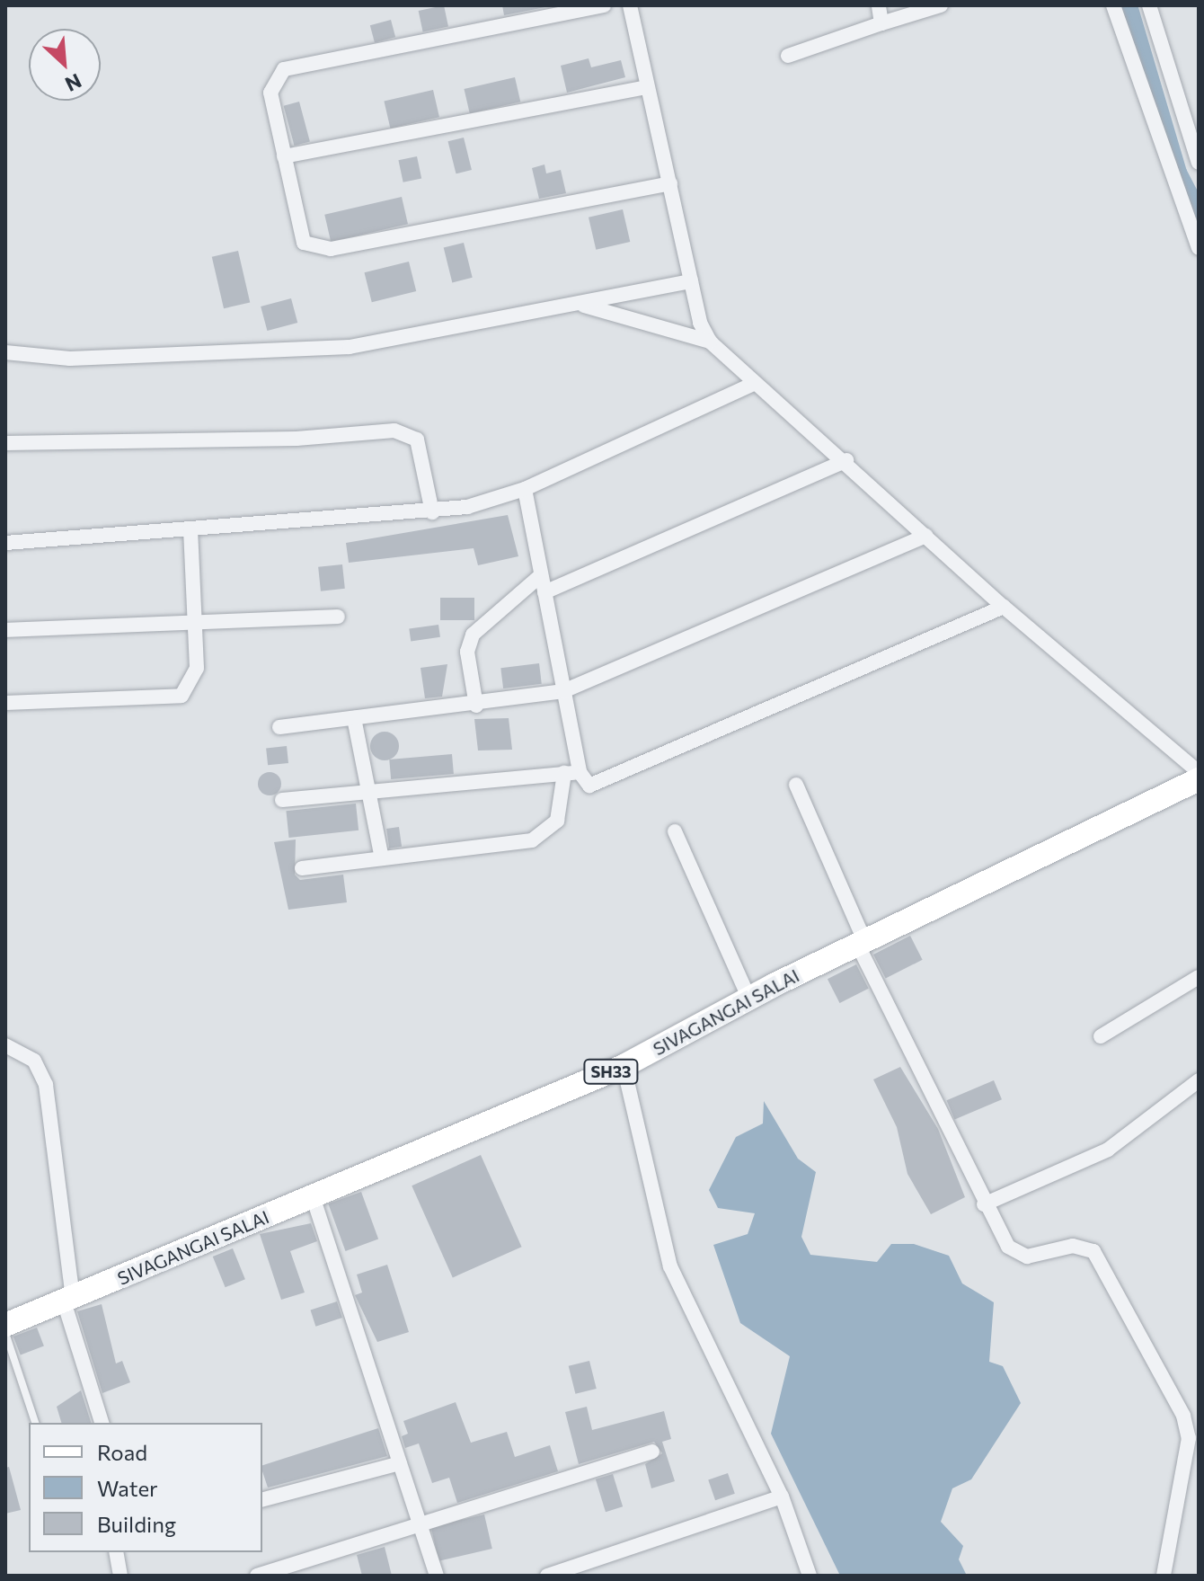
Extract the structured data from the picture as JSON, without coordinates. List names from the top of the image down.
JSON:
{
  "streets": {
    "main road": ["SIVAGANGAI SALAI", "SH33"]
  },
  "legend": ["Road", "Water", "Building"],
  "north": "bottom right"
}
